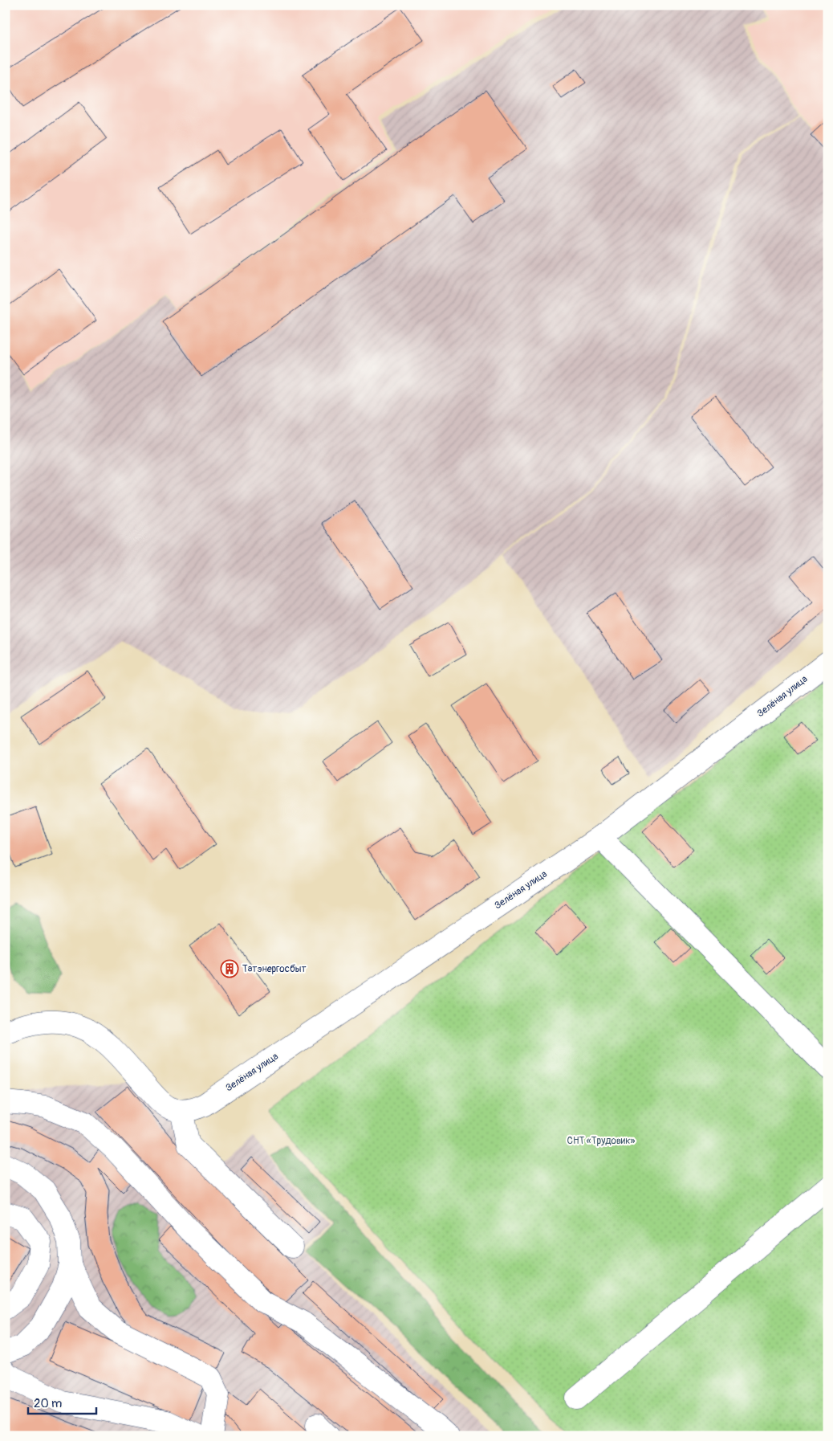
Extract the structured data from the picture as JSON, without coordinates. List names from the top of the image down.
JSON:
{
  "streets": {
    "street": ["Зелёная улица"]
  },
  "parks": ["СНТ «Трудовик»"],
  "places": {
    "building": ["Татэнергосбыт"]
  },
  "scale_bar": "20 m"
}
